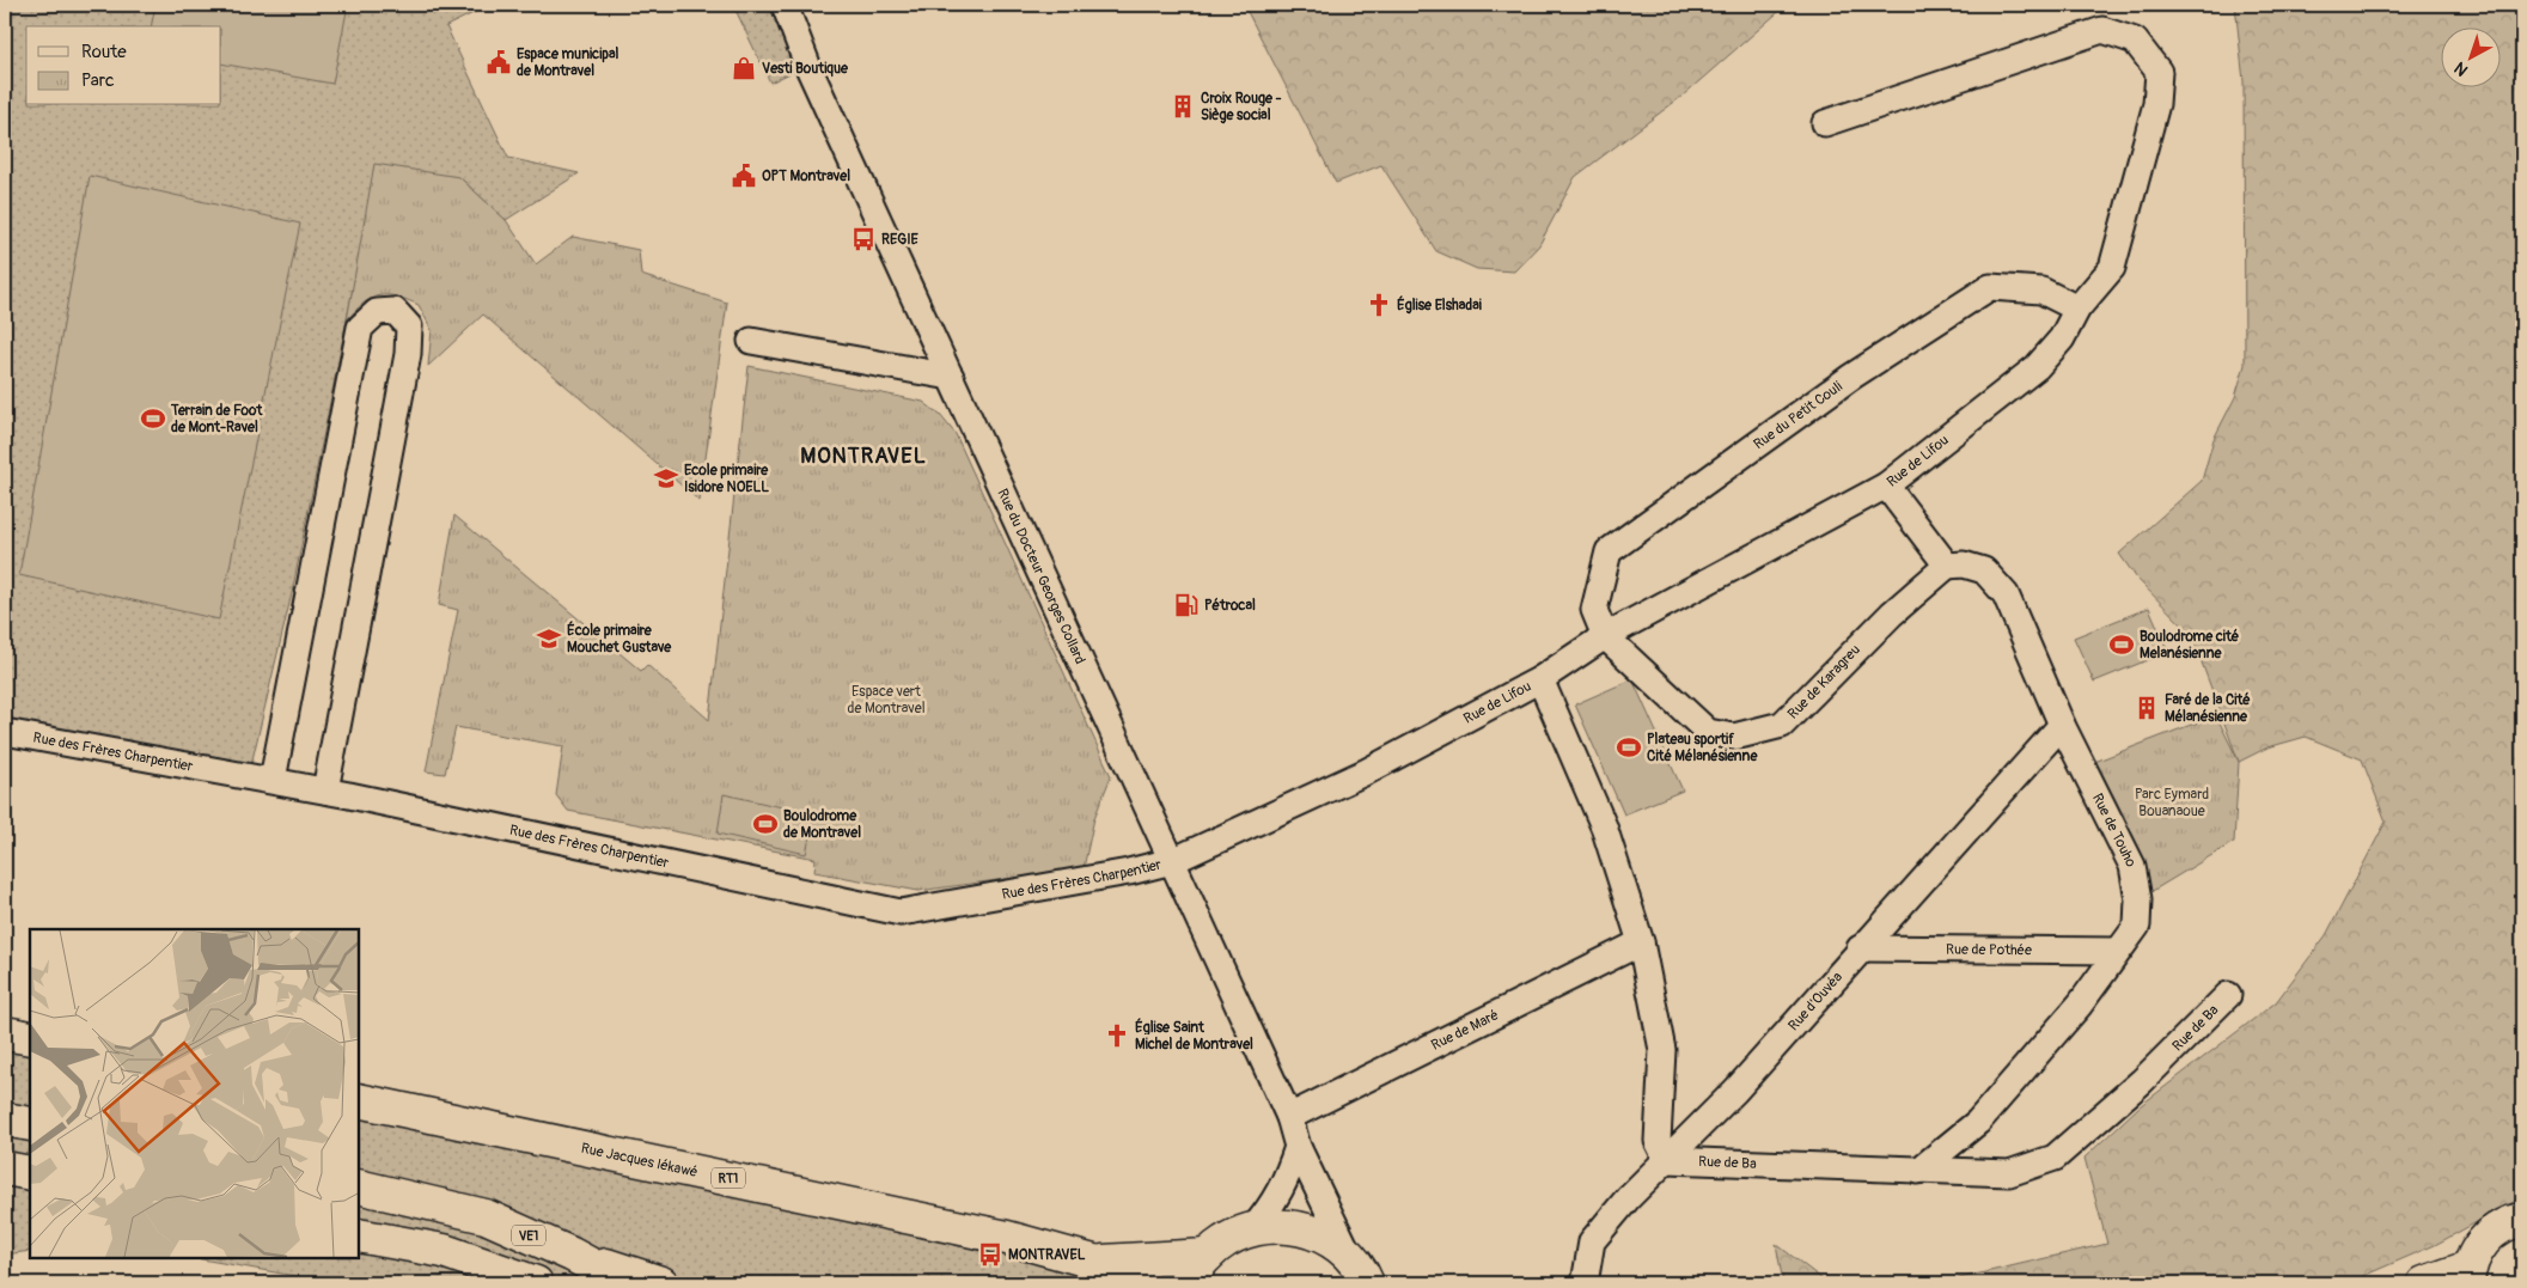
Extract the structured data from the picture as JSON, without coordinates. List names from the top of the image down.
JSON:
{
  "streets": {
    "main road": ["Rue Jacques Iékawé", "RT1", "VE1"],
    "street": [
      "Rue du Petit Couli",
      "Rue de Lifou",
      "Rue du Docteur Georges Collard",
      "Rue de Karagreu",
      "Rue des Frères Charpentier",
      "Rue de Touho",
      "Rue de Pothée",
      "Rue d'Ouvéa",
      "Rue de Ba",
      "Rue de Maré"
    ]
  },
  "crossings": [
    ["Rue du Petit Couli", "Rue de Lifou"],
    ["Rue du Petit Couli", "Rue de Karagreu"],
    ["Rue de Lifou", "Rue du Docteur Georges Collard"],
    ["Rue de Lifou", "Rue de Karagreu"],
    ["Rue de Lifou", "Rue des Frères Charpentier"],
    ["Rue du Docteur Georges Collard", "Rue des Frères Charpentier"],
    ["Rue du Docteur Georges Collard", "Rue de Maré"],
    ["Rue de Karagreu", "Rue de Touho"],
    ["Rue de Touho", "Rue de Pothée"],
    ["Rue de Touho", "Rue d'Ouvéa"],
    ["Rue de Touho", "Rue de Ba"],
    ["Rue de Pothée", "Rue d'Ouvéa"],
    ["Rue d'Ouvéa", "Rue de Ba"]
  ],
  "districts": ["MONTRAVEL"],
  "parks": ["Espace vert de Montravel", "Parc Eymard Bouanaoue"],
  "places": {
    "public building": ["Espace municipal de Montravel", "OPT Montravel"],
    "shop": ["Vesti Boutique"],
    "building": ["Croix Rouge - Siège social", "Faré de la Cité Mélanésienne"],
    "bus stop": ["REGIE", "MONTRAVEL"],
    "church": ["Église Elshadai", "Église Saint Michel de Montravel"],
    "sports": [
      "Terrain de Foot de Mont-Ravel",
      "Boulodrome cité Melanésienne",
      "Plateau sportif Cité Mélanésienne",
      "Boulodrome de Montravel"
    ],
    "school or university": ["Ecole primaire Isidore NOELL", "École primaire Mouchet Gustave"],
    "fuel station": ["Pétrocal"]
  },
  "legend": ["Route", "Parc"],
  "north": "bottom left"
}
